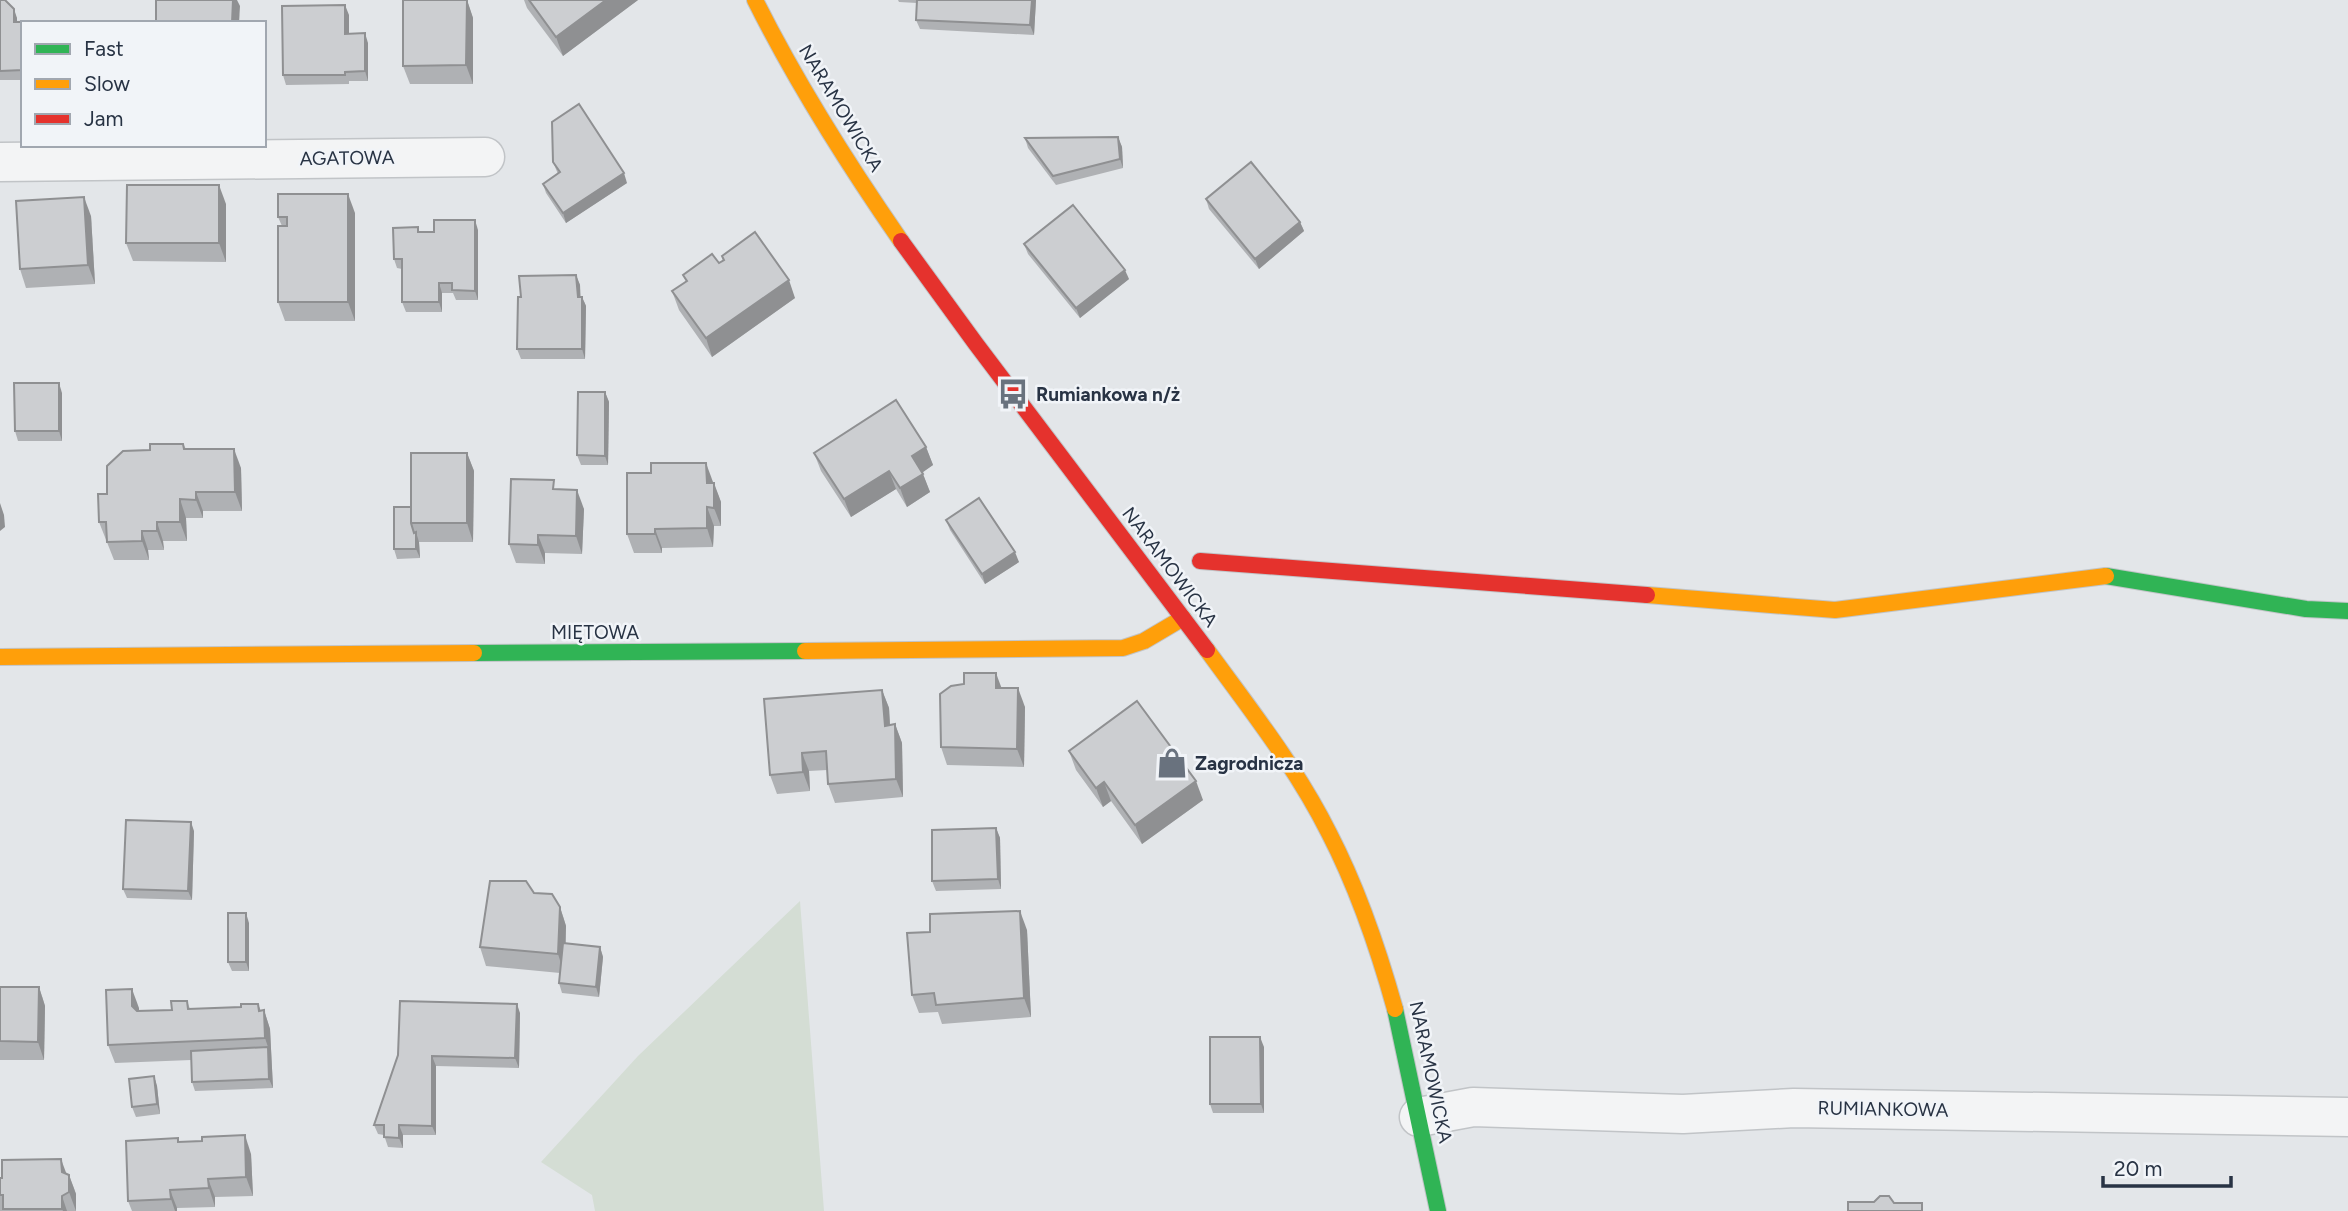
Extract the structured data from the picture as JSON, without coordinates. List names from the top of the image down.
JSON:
{
  "streets": {
    "street": [
      "NARAMOWICKA",
      "AGATOWA",
      "MIĘTOWA",
      "RUMIANKOWA"
    ]
  },
  "crossings": [
    ["NARAMOWICKA", "MIĘTOWA"],
    ["NARAMOWICKA", "RUMIANKOWA"]
  ],
  "places": {
    "bus stop": ["Rumiankowa n/ż"],
    "shop": ["Zagrodnicza"]
  },
  "legend": ["Fast", "Slow", "Jam"],
  "scale_bar": "20 m"
}
